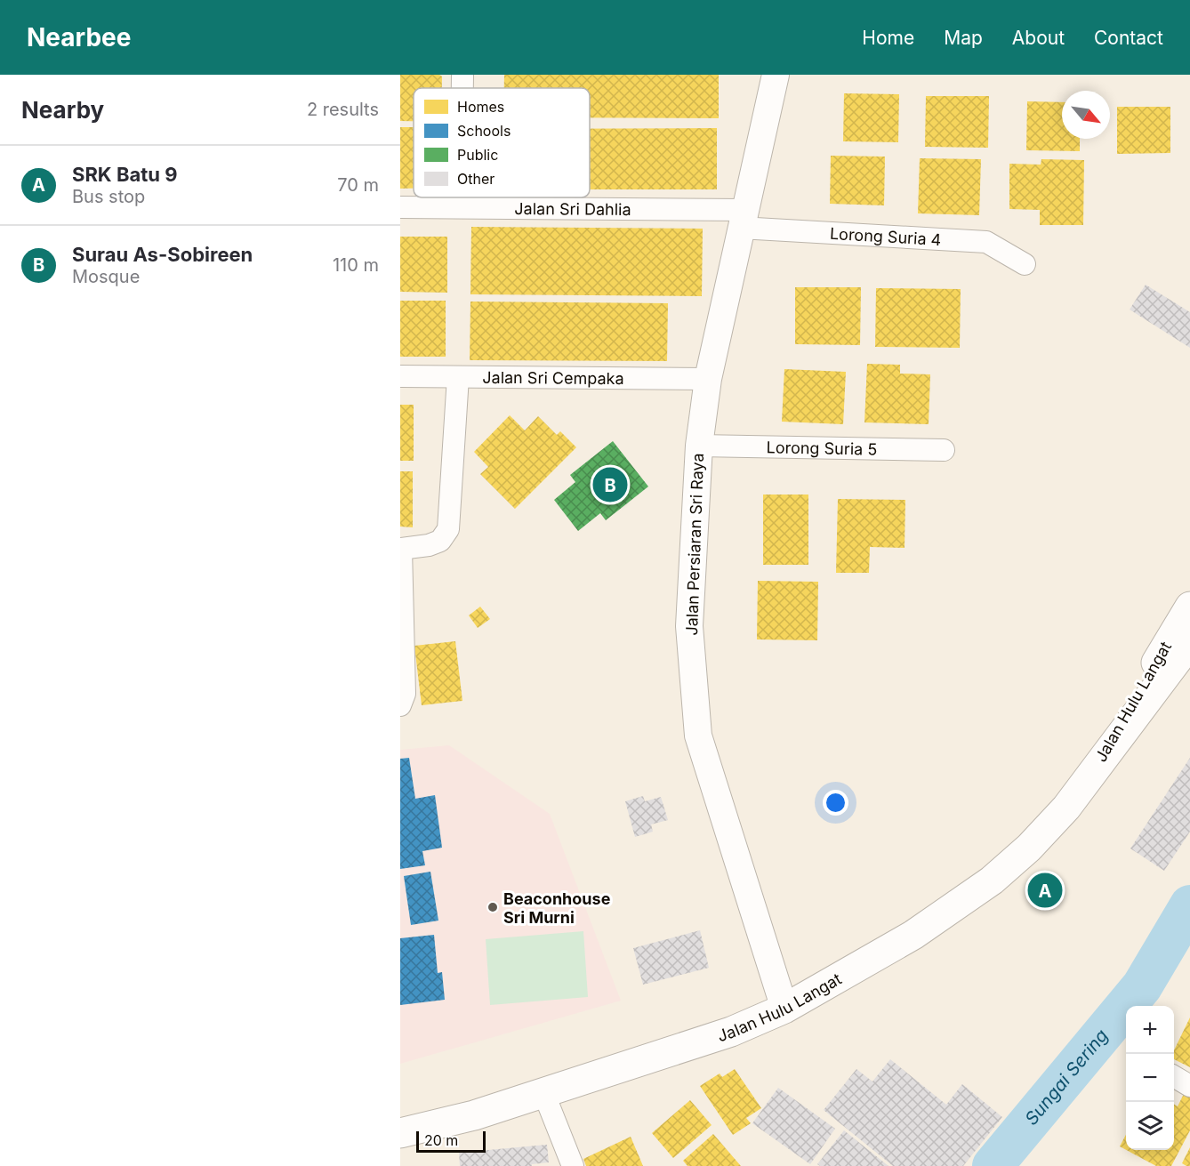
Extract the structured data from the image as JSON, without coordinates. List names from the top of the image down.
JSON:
{
  "streets": {
    "main road": ["Jalan Hulu Langat"],
    "street": [
      "Jalan Sri Dahlia",
      "Lorong Suria 4",
      "Jalan Sri Cempaka",
      "Lorong Suria 5",
      "Jalan Persiaran Sri Raya"
    ]
  },
  "crossings": [
    ["Jalan Sri Dahlia", "Lorong Suria 4"],
    ["Jalan Sri Dahlia", "Jalan Persiaran Sri Raya"],
    ["Lorong Suria 4", "Jalan Persiaran Sri Raya"],
    ["Jalan Sri Cempaka", "Jalan Persiaran Sri Raya"],
    ["Lorong Suria 5", "Jalan Persiaran Sri Raya"],
    ["Jalan Persiaran Sri Raya", "Jalan Hulu Langat"]
  ],
  "water": ["Sungai Sering"],
  "places": ["Beaconhouse Sri Murni"],
  "legend": [
    "Homes",
    "Schools",
    "Public",
    "Other"
  ],
  "scale_bar": "20 m",
  "north": "bottom right",
  "page": {
    "header": "Nearbee",
    "nav": [
      "Home",
      "Map",
      "About",
      "Contact"
    ],
    "heading": ["Nearby", "2 results"],
    "list": [
      {
        "mark": "A",
        "name": "SRK Batu 9",
        "note": "Bus stop",
        "value": "70 m"
      },
      {
        "mark": "B",
        "name": "Surau As-Sobireen",
        "note": "Mosque",
        "value": "110 m"
      }
    ],
    "pins": ["B", "A"],
    "map_buttons": ["+", "−"],
    "scale": "20 m"
  }
}
